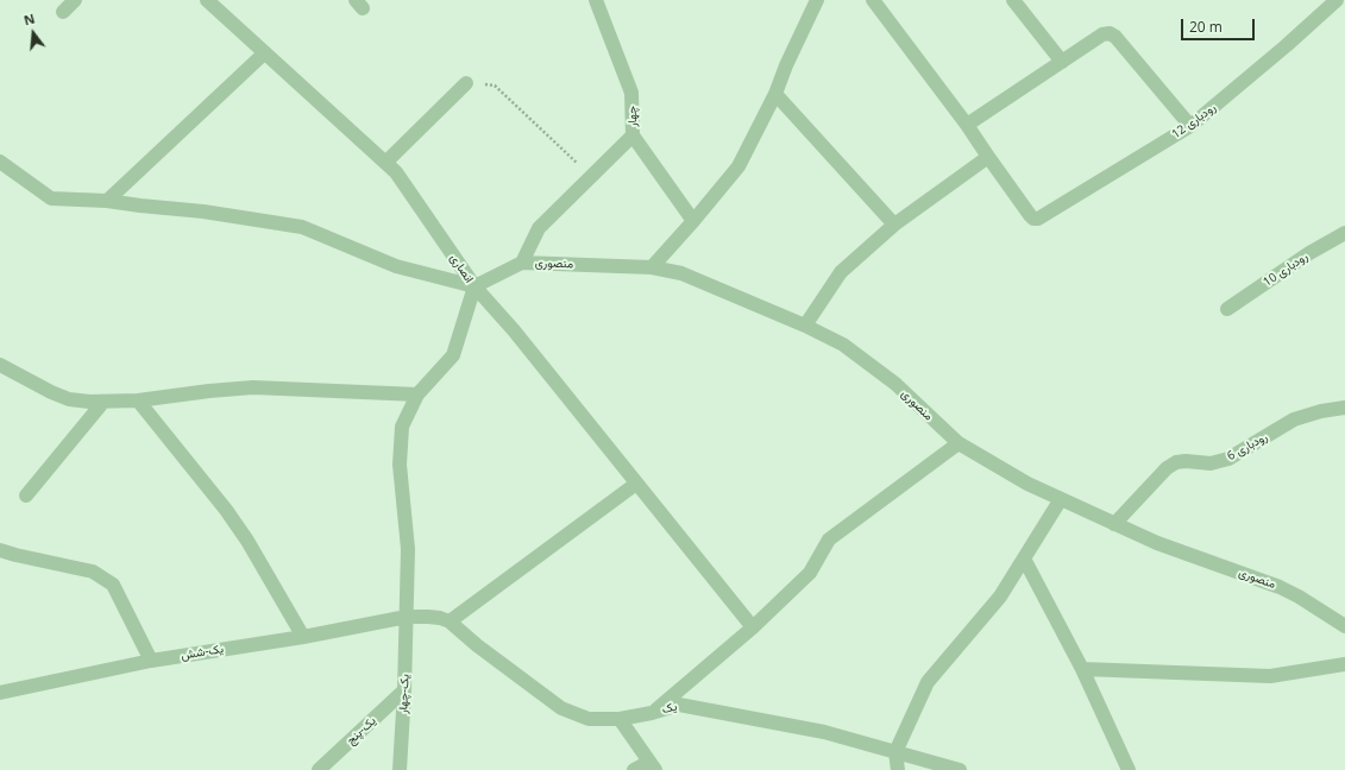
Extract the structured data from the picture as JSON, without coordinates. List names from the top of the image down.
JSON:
{
  "streets": {
    "street": [
      "چهار",
      "رودباری 12",
      "منصوری",
      "انصاری",
      "رودباری 10",
      "رودباری 6",
      "یک-شش",
      "یک-چهار",
      "یک",
      "یک-پنج"
    ]
  },
  "crossings": [
    ["منصوری", "انصاری"],
    ["منصوری", "رودباری 6"],
    ["انصاری", "یک-شش"],
    ["انصاری", "یک-چهار"],
    ["یک-شش", "یک-چهار"],
    ["یک-چهار", "یک-پنج"]
  ],
  "scale_bar": "20 m",
  "north": "top"
}
